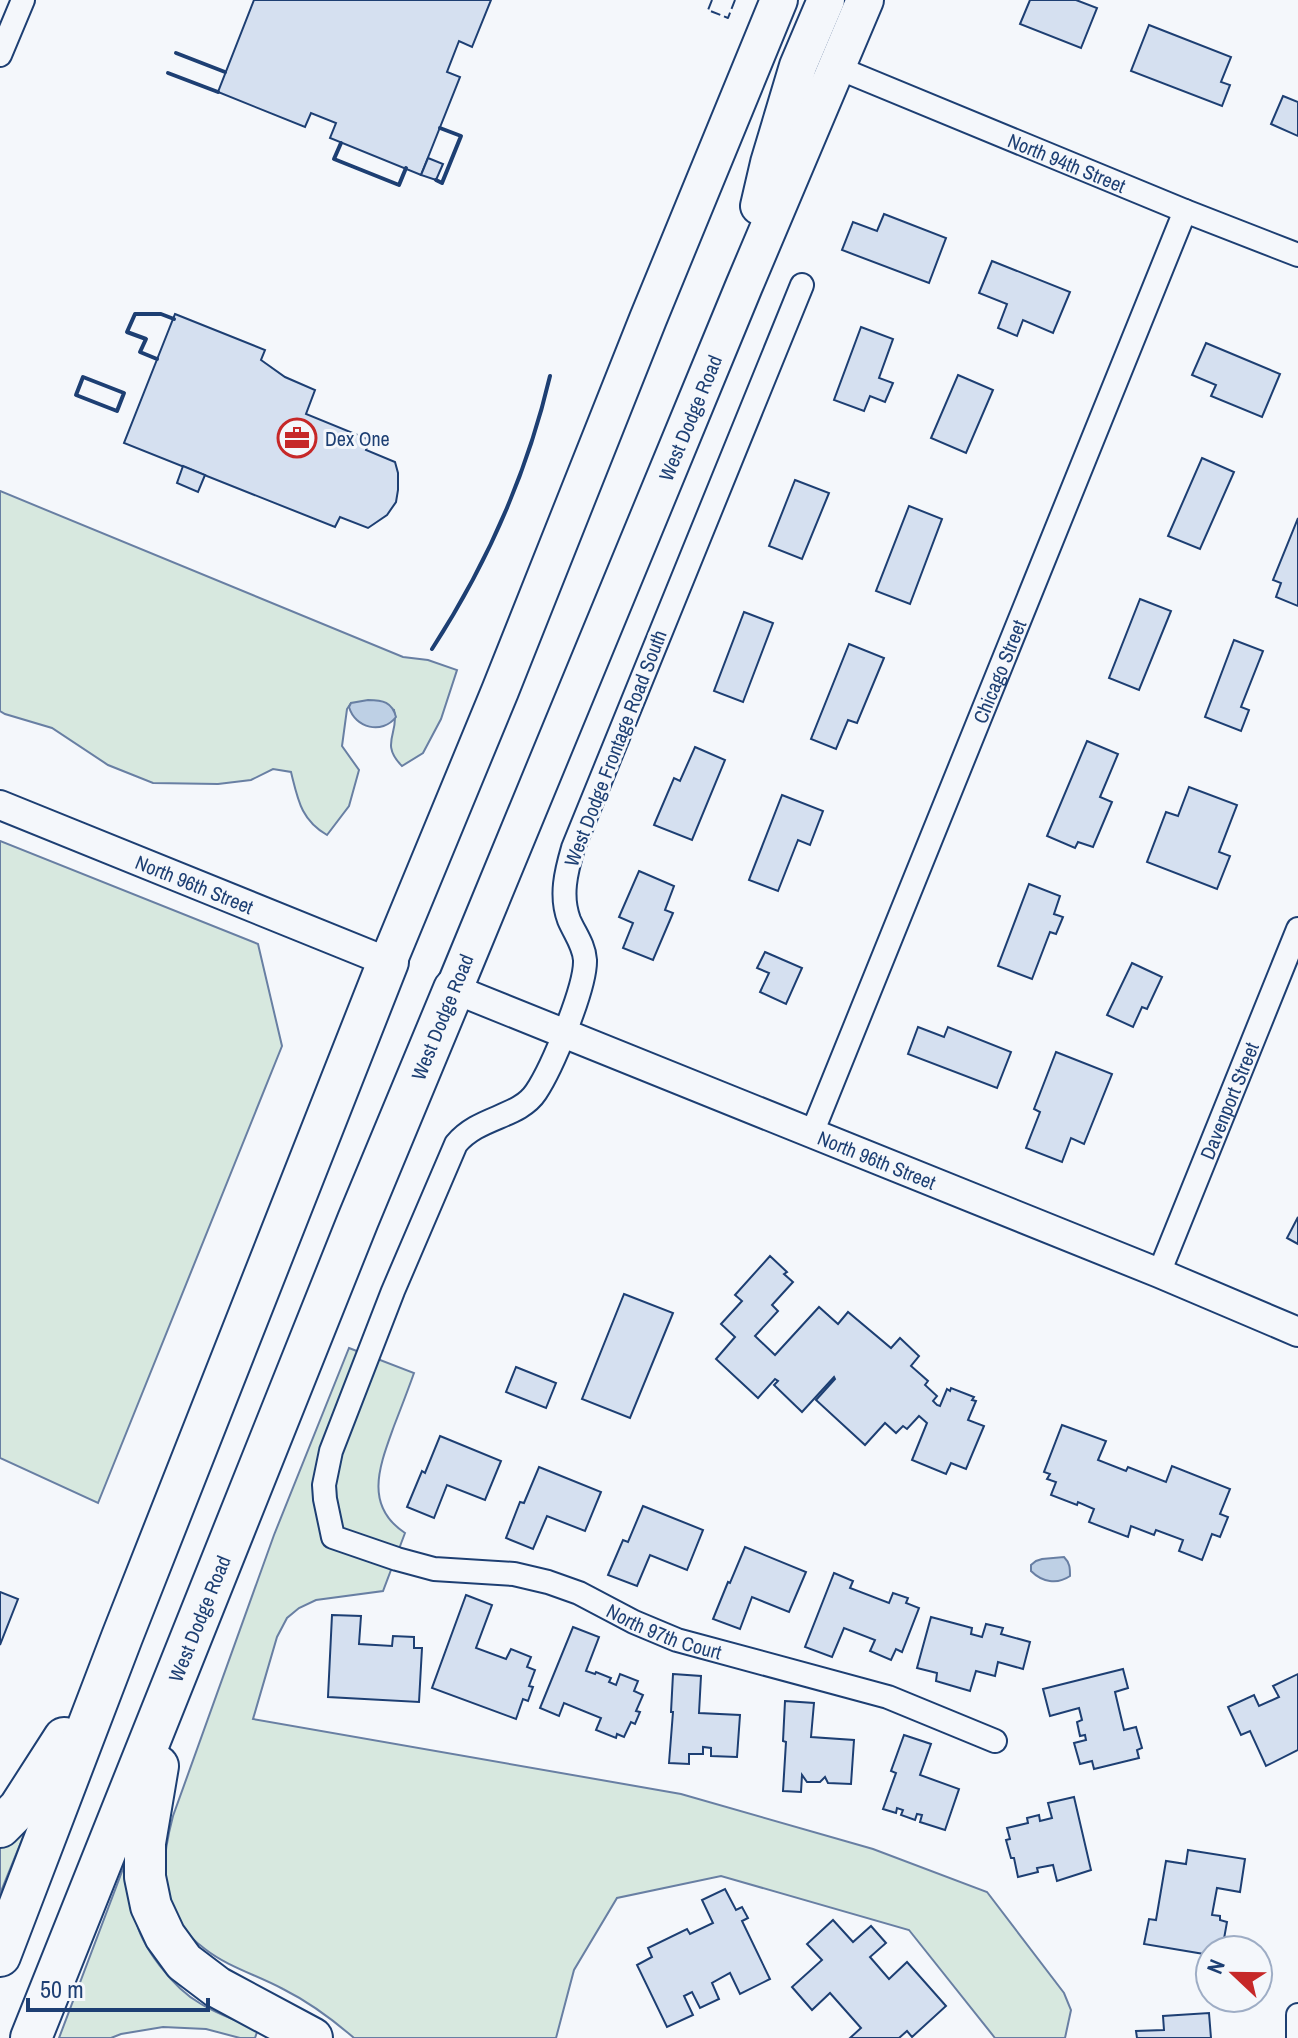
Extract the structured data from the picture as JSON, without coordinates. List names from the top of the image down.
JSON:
{
  "streets": {
    "highway": ["West Dodge Road"],
    "street": [
      "North 94th Street",
      "Chicago Street",
      "West Dodge Frontage Road South",
      "North 96th Street",
      "Davenport Street",
      "North 97th Court"
    ]
  },
  "crossings": [
    ["North 94th Street", "West Dodge Road"],
    ["North 94th Street", "Chicago Street"],
    ["West Dodge Road", "North 96th Street"],
    ["Chicago Street", "North 96th Street"],
    ["West Dodge Frontage Road South", "North 96th Street"],
    ["West Dodge Frontage Road South", "North 97th Court"],
    ["North 96th Street", "Davenport Street"]
  ],
  "places": {
    "office": ["Dex One"]
  },
  "scale_bar": "50 m",
  "north": "left"
}
